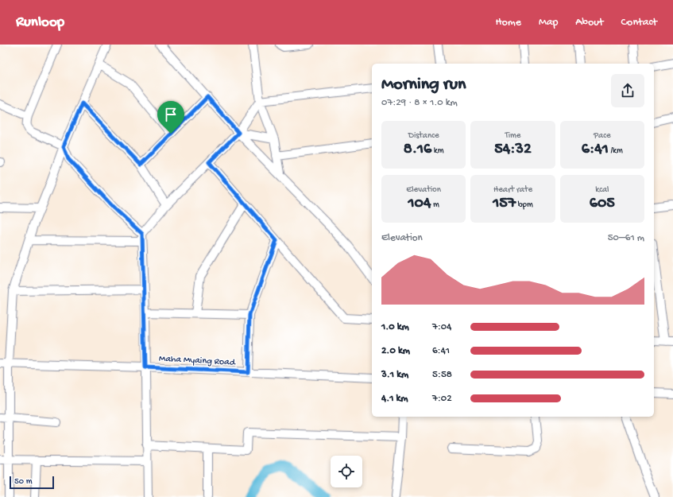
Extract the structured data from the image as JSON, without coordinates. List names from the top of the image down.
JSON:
{
  "streets": {
    "street": ["Maha Myaing Road"]
  },
  "scale_bar": "50 m",
  "page": {
    "header": "Runloop",
    "nav": [
      "Home",
      "Map",
      "About",
      "Contact"
    ],
    "heading": ["Morning run", "07:29 · 8 × 1.0 km"],
    "stats": [
      ["Distance", "8.16 km"],
      ["Time", "54:32"],
      ["Pace", "6:41 /km"],
      ["Elevation", "104 m"],
      ["Heart rate", "157 bpm"],
      ["kcal", "605"]
    ],
    "chart": ["Elevation", "50–61 m"],
    "list": [
      {
        "name": "1.0 km",
        "note": "7:04"
      },
      {
        "name": "2.0 km",
        "note": "6:41"
      },
      {
        "name": "3.1 km",
        "note": "5:58"
      },
      {
        "name": "4.1 km",
        "note": "7:02"
      }
    ],
    "scale": "50 m"
  }
}
